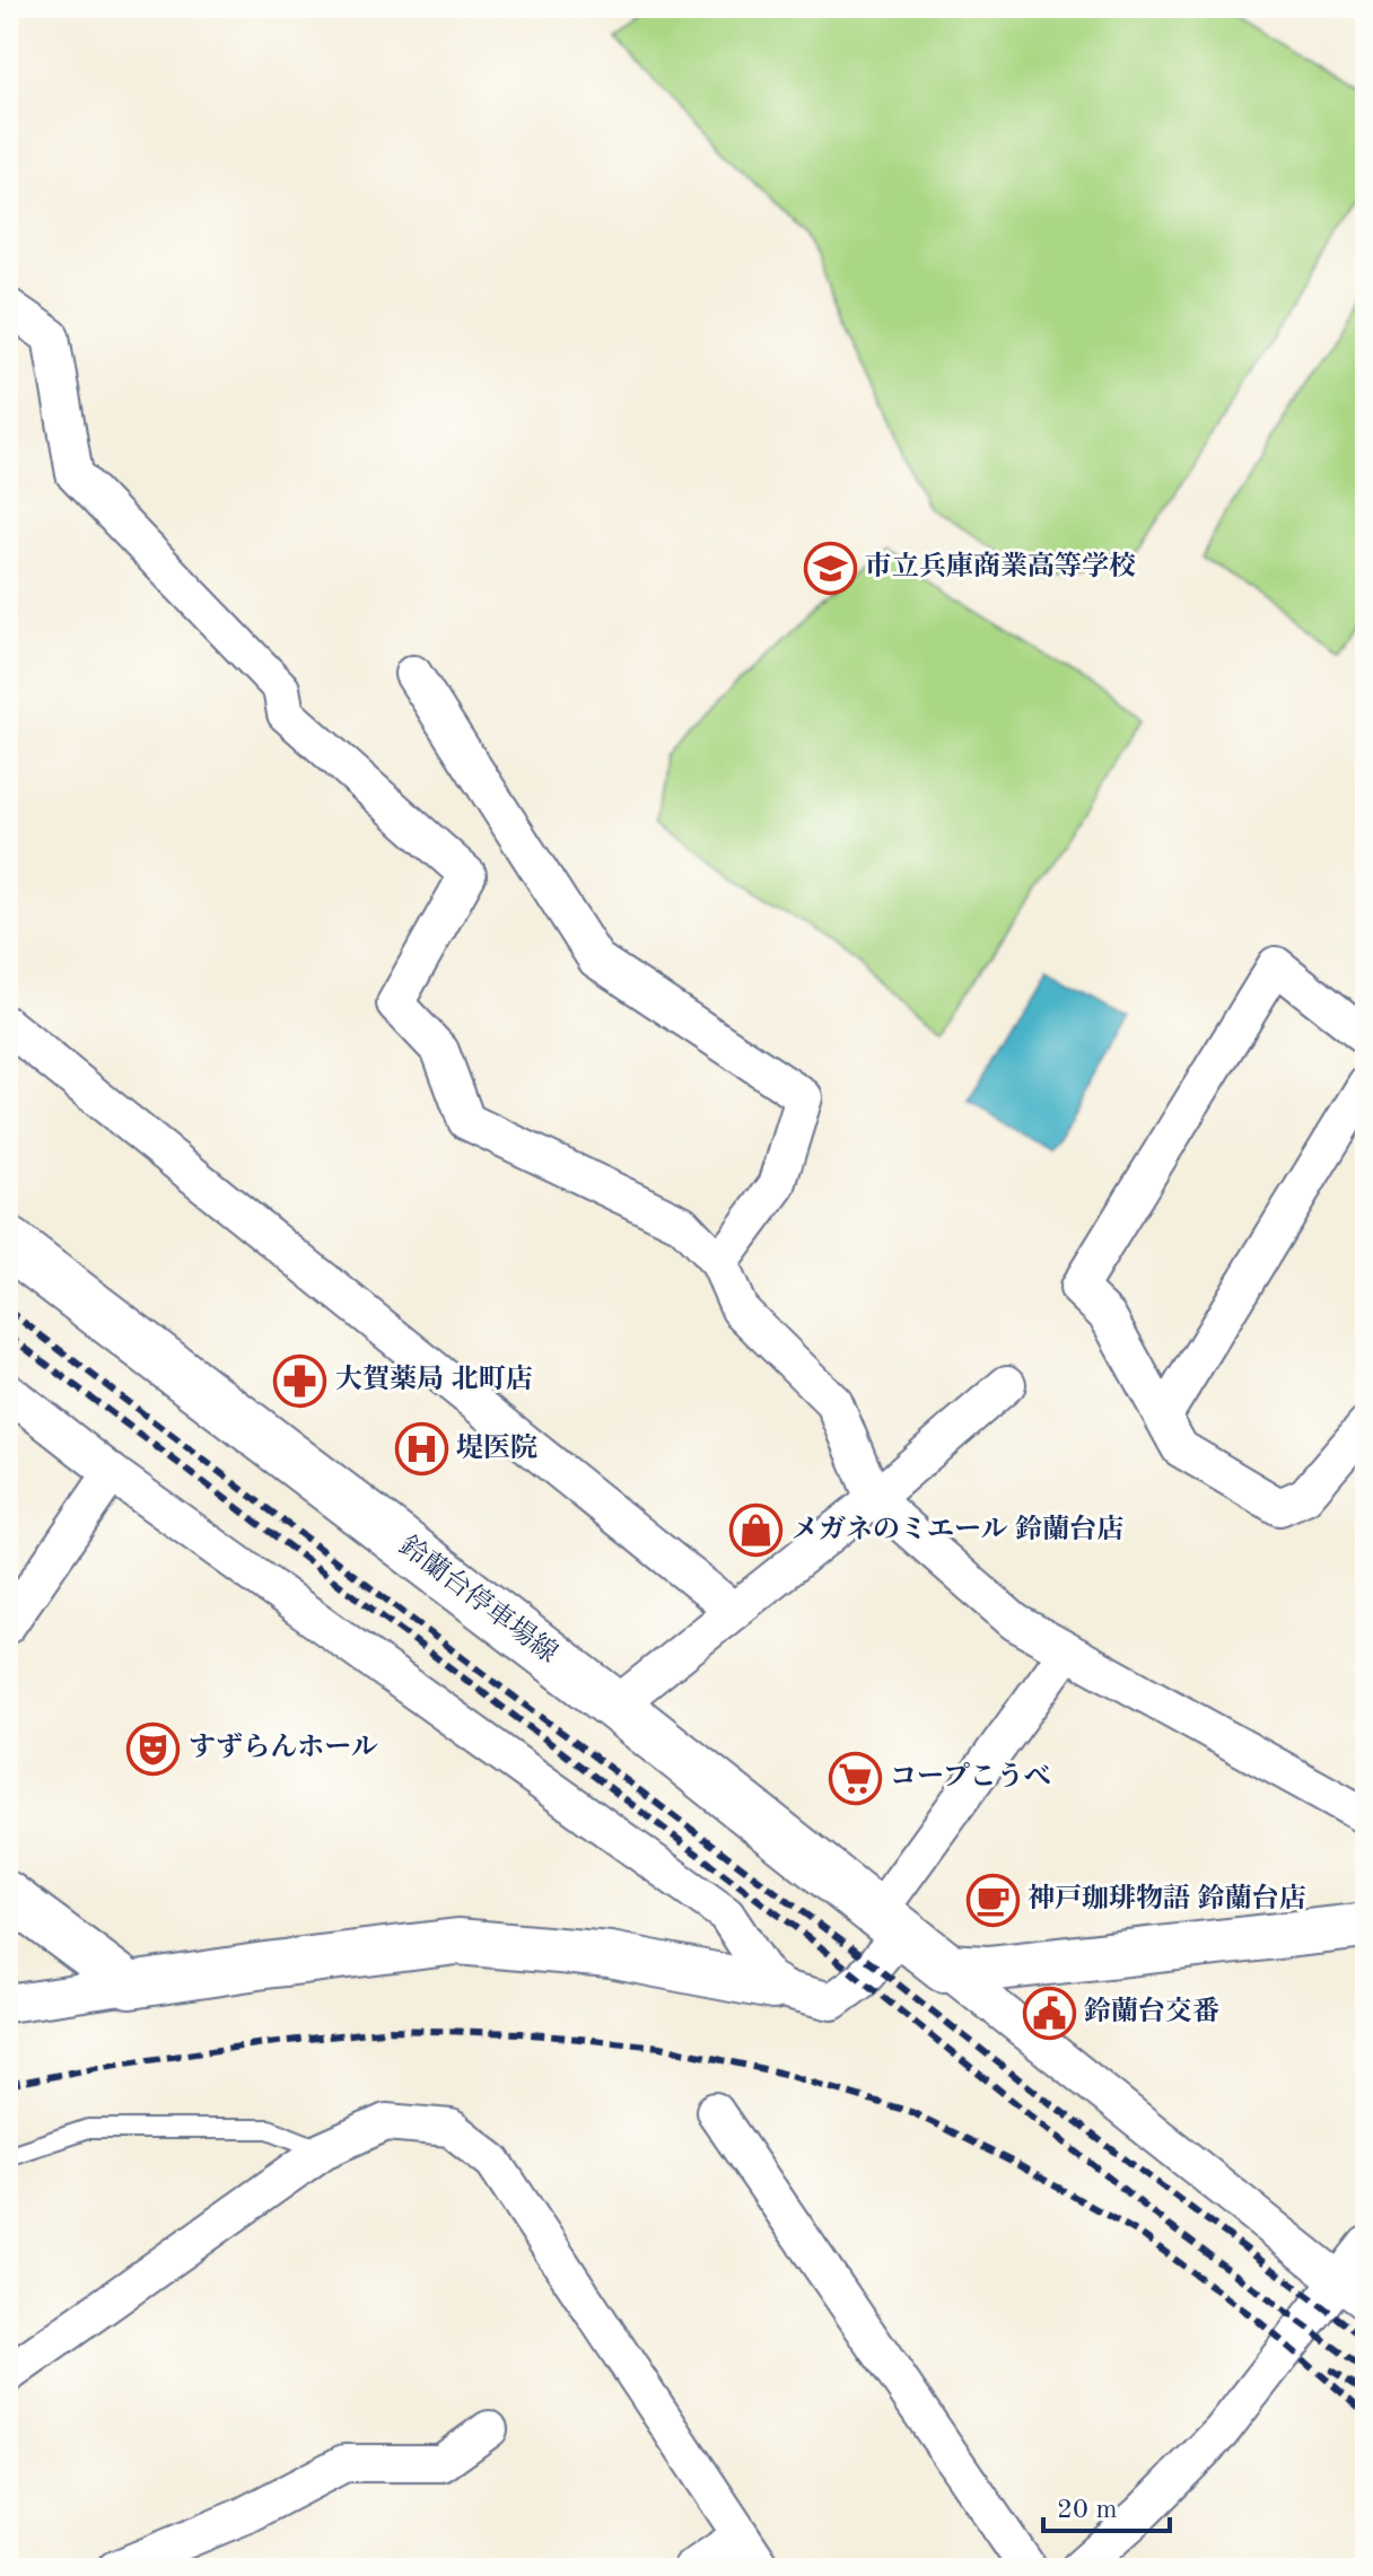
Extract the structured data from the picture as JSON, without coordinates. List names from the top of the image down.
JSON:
{
  "streets": {
    "main road": ["鈴蘭台停車場線"]
  },
  "places": {
    "school or university": ["市立兵庫商業高等学校"],
    "pharmacy": ["大賀薬局 北町店"],
    "hospital": ["堤医院"],
    "shop": ["メガネのミエール 鈴蘭台店"],
    "theatre": ["すずらんホール"],
    "supermarket": ["コープこうべ"],
    "cafe": ["神戸珈琲物語 鈴蘭台店"],
    "public building": ["鈴蘭台交番"]
  },
  "scale_bar": "20 m"
}
